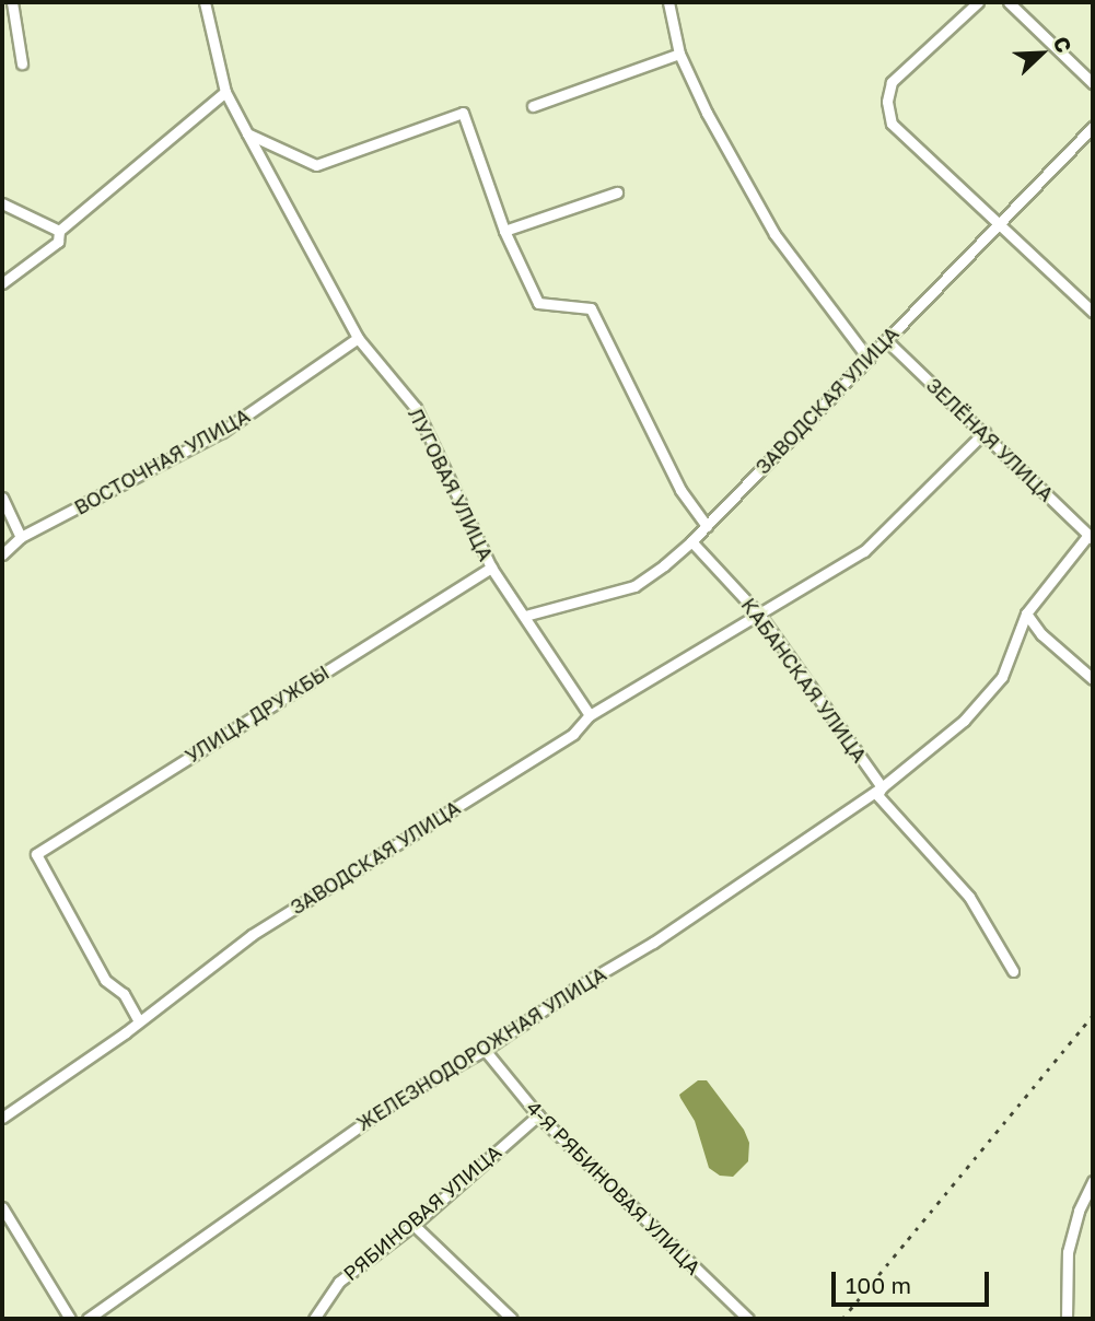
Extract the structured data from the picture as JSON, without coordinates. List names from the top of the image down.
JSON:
{
  "streets": {
    "street": [
      "ЗАВОДСКАЯ УЛИЦА",
      "ЗЕЛЁНАЯ УЛИЦА",
      "ВОСТОЧНАЯ УЛИЦА",
      "ЛУГОВАЯ УЛИЦА",
      "КАБАНСКАЯ УЛИЦА",
      "УЛИЦА ДРУЖБЫ",
      "ЖЕЛЕЗНОДОРОЖНАЯ УЛИЦА",
      "4-Я РЯБИНОВАЯ УЛИЦА",
      "РЯБИНОВАЯ УЛИЦА"
    ]
  },
  "crossings": [
    ["ЗАВОДСКАЯ УЛИЦА", "ЗЕЛЁНАЯ УЛИЦА"],
    ["ЗАВОДСКАЯ УЛИЦА", "ЛУГОВАЯ УЛИЦА"],
    ["ЗАВОДСКАЯ УЛИЦА", "КАБАНСКАЯ УЛИЦА"],
    ["ЗАВОДСКАЯ УЛИЦА", "УЛИЦА ДРУЖБЫ"],
    ["ВОСТОЧНАЯ УЛИЦА", "ЛУГОВАЯ УЛИЦА"],
    ["ЛУГОВАЯ УЛИЦА", "УЛИЦА ДРУЖБЫ"],
    ["КАБАНСКАЯ УЛИЦА", "ЖЕЛЕЗНОДОРОЖНАЯ УЛИЦА"],
    ["ЖЕЛЕЗНОДОРОЖНАЯ УЛИЦА", "4-Я РЯБИНОВАЯ УЛИЦА"],
    ["4-Я РЯБИНОВАЯ УЛИЦА", "РЯБИНОВАЯ УЛИЦА"]
  ],
  "scale_bar": "100 m",
  "north": "top right"
}
